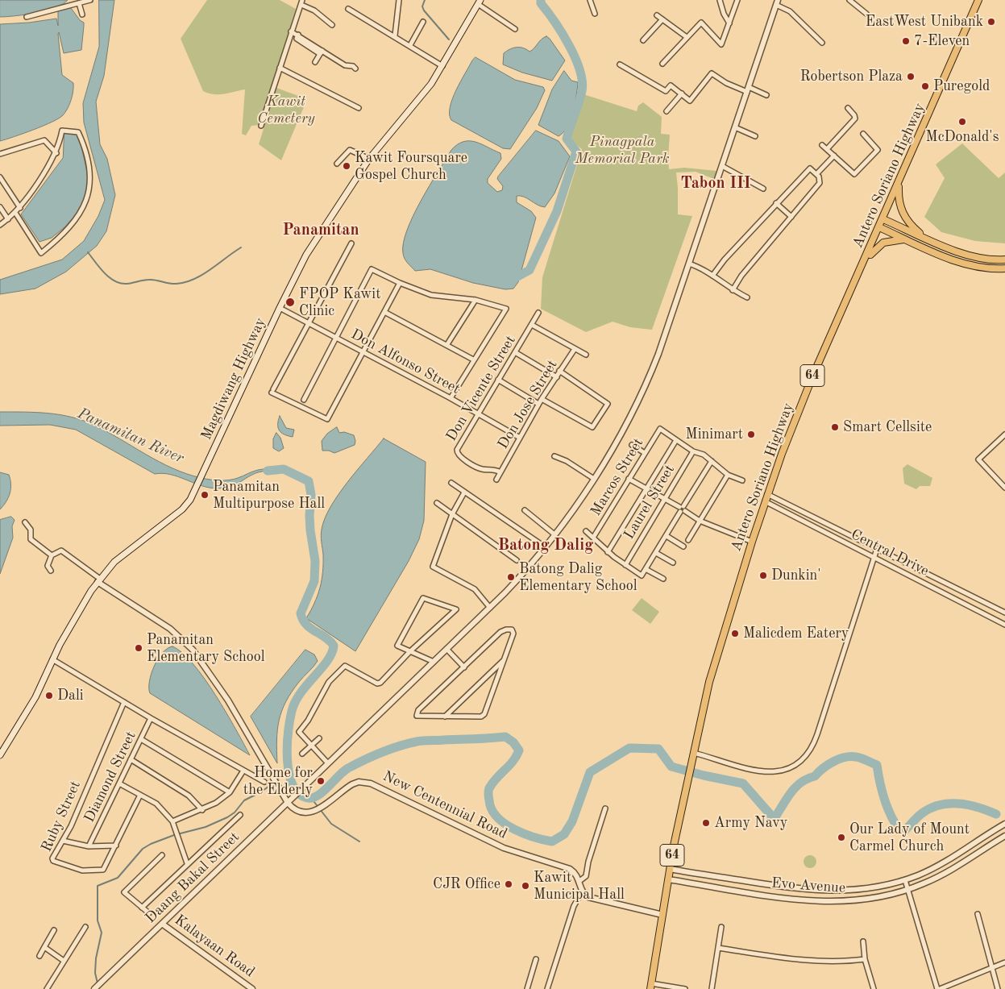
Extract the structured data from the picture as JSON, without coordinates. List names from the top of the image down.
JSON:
{
  "streets": {
    "main road": ["Antero Soriano Highway", "64", "Magdiwang Highway"],
    "street": [
      "Don Alfonso Street",
      "Don Vicente Street",
      "Don Jose Street",
      "Marcos Street",
      "Laurel Street",
      "Central Drive",
      "Diamond Street",
      "New Centennial Road",
      "Ruby Street",
      "Daang Bakal Street",
      "Evo Avenue",
      "Kalayaan Road"
    ]
  },
  "crossings": [
    ["Antero Soriano Highway", "Central Drive"],
    ["Antero Soriano Highway", "Evo Avenue"],
    ["Don Alfonso Street", "Magdiwang Highway"],
    ["Don Alfonso Street", "Don Vicente Street"],
    ["Don Alfonso Street", "Don Jose Street"],
    ["Magdiwang Highway", "New Centennial Road"],
    ["Don Vicente Street", "Don Jose Street"],
    ["New Centennial Road", "Daang Bakal Street"],
    ["Daang Bakal Street", "Kalayaan Road"]
  ],
  "districts": ["Tabon III", "Panamitan", "Batong Dalig"],
  "water": ["Panamitan River"],
  "parks": ["Kawit Cemetery", "Pinagpala Memorial Park"],
  "places": [
    "EastWest Unibank",
    "7-Eleven",
    "Robertson Plaza",
    "Puregold",
    "McDonald's",
    "Kawit Foursquare Gospel Church",
    "FPOP Kawit Clinic",
    "Smart Cellsite",
    "Minimart",
    "Panamitan Multipurpose Hall",
    "Dunkin'",
    "Batong Dalig Elementary School",
    "Malicdem Eatery",
    "Panamitan Elementary School",
    "Dali",
    "Home for the Elderly",
    "Army Navy",
    "Our Lady of Mount Carmel Church",
    "CJR Office",
    "Kawit Municipal Hall"
  ]
}
